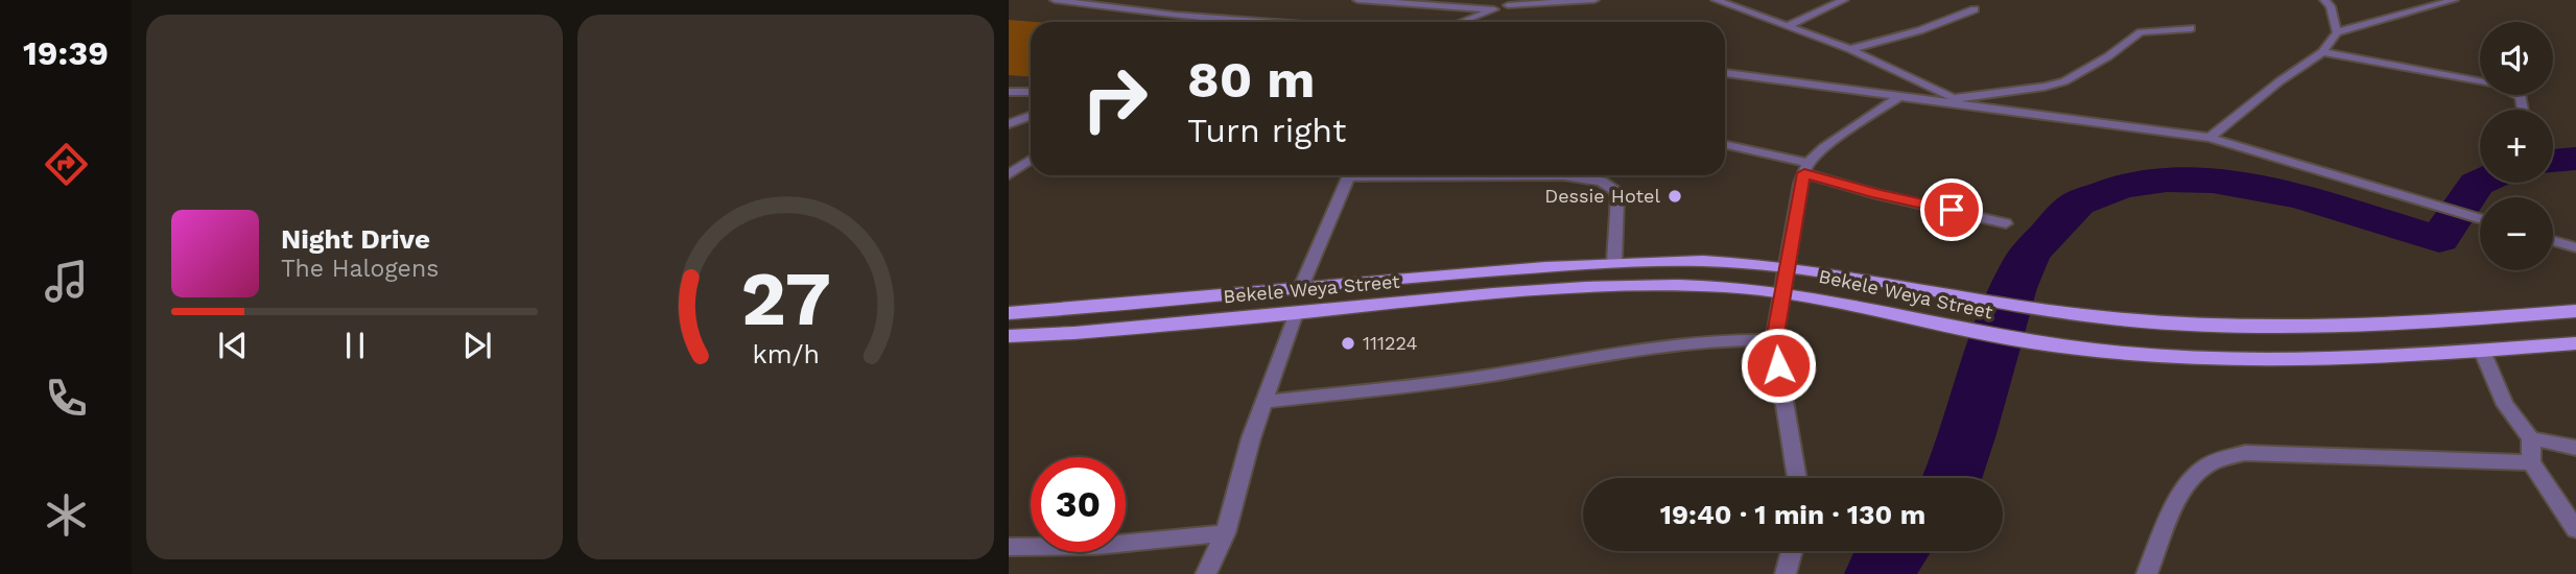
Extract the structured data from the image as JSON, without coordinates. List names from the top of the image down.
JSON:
{
  "streets": {
    "main road": ["Bekele Weya Street"]
  },
  "places": ["Dessie Hotel", "111224"],
  "page": {
    "tabs": "19:39",
    "map_buttons": ["+", "−"],
    "turn": ["80 m", "Turn right"],
    "song": ["Night Drive", "The Halogens"],
    "limit": "30",
    "trip": "19:40 · 1 min · 130 m",
    "gauge": ["27", "km/h"]
  }
}
